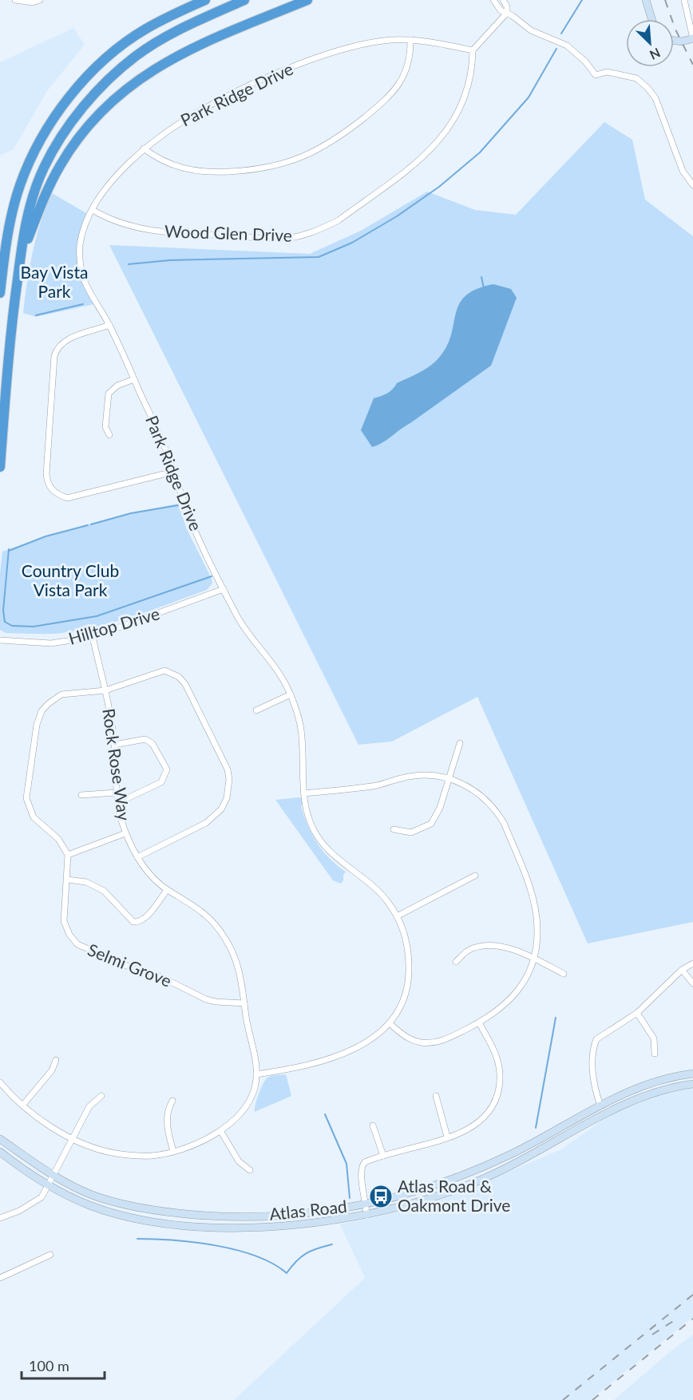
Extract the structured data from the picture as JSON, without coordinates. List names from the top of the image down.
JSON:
{
  "streets": {
    "street": [
      "Park Ridge Drive",
      "Wood Glen Drive",
      "Hilltop Drive",
      "Rock Rose Way",
      "Selmi Grove",
      "Atlas Road"
    ]
  },
  "crossings": [
    ["Park Ridge Drive", "Wood Glen Drive"],
    ["Park Ridge Drive", "Hilltop Drive"],
    ["Park Ridge Drive", "Rock Rose Way"],
    ["Hilltop Drive", "Rock Rose Way"],
    ["Rock Rose Way", "Selmi Grove"]
  ],
  "parks": ["Bay Vista Park", "Country Club Vista Park"],
  "places": {
    "bus stop": ["Atlas Road & Oakmont Drive"]
  },
  "scale_bar": "100 m",
  "north": "bottom right"
}
